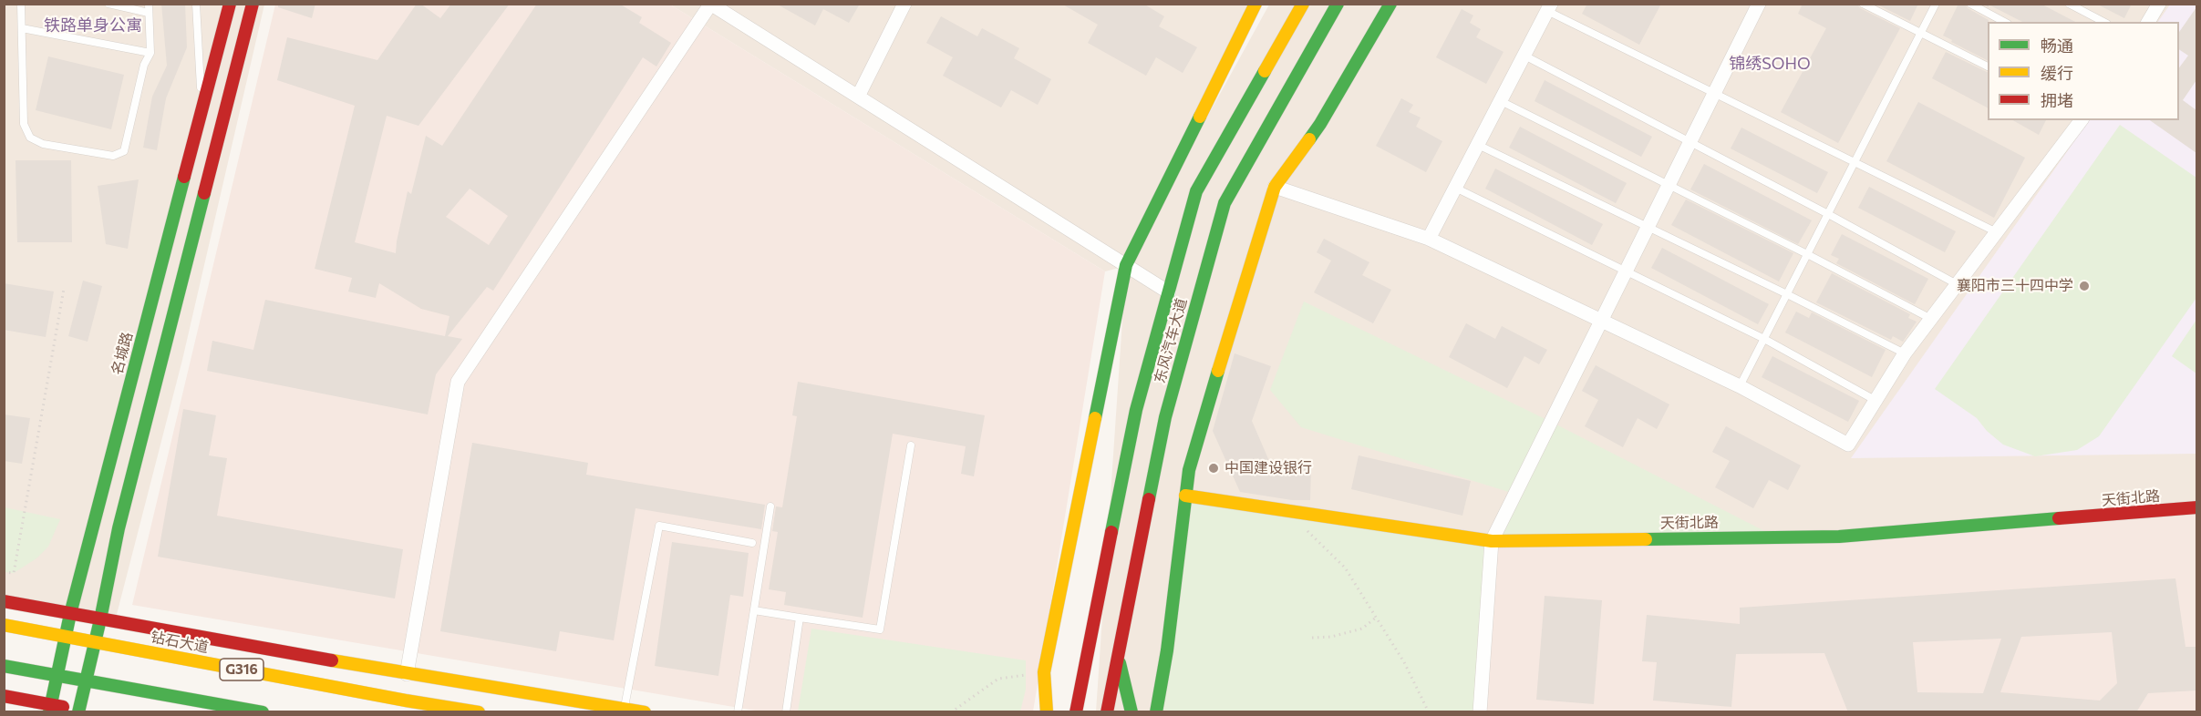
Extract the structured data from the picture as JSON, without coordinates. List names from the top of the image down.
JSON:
{
  "streets": {
    "main road": [
      "东风汽车大道",
      "名城路",
      "天街北路",
      "钻石大道",
      "G316"
    ]
  },
  "crossings": [
    ["名城路", "钻石大道"]
  ],
  "districts": ["铁路单身公寓", "锦绣SOHO"],
  "places": ["襄阳市三十四中学", "中国建设银行"],
  "legend": ["畅通", "缓行", "拥堵"]
}
